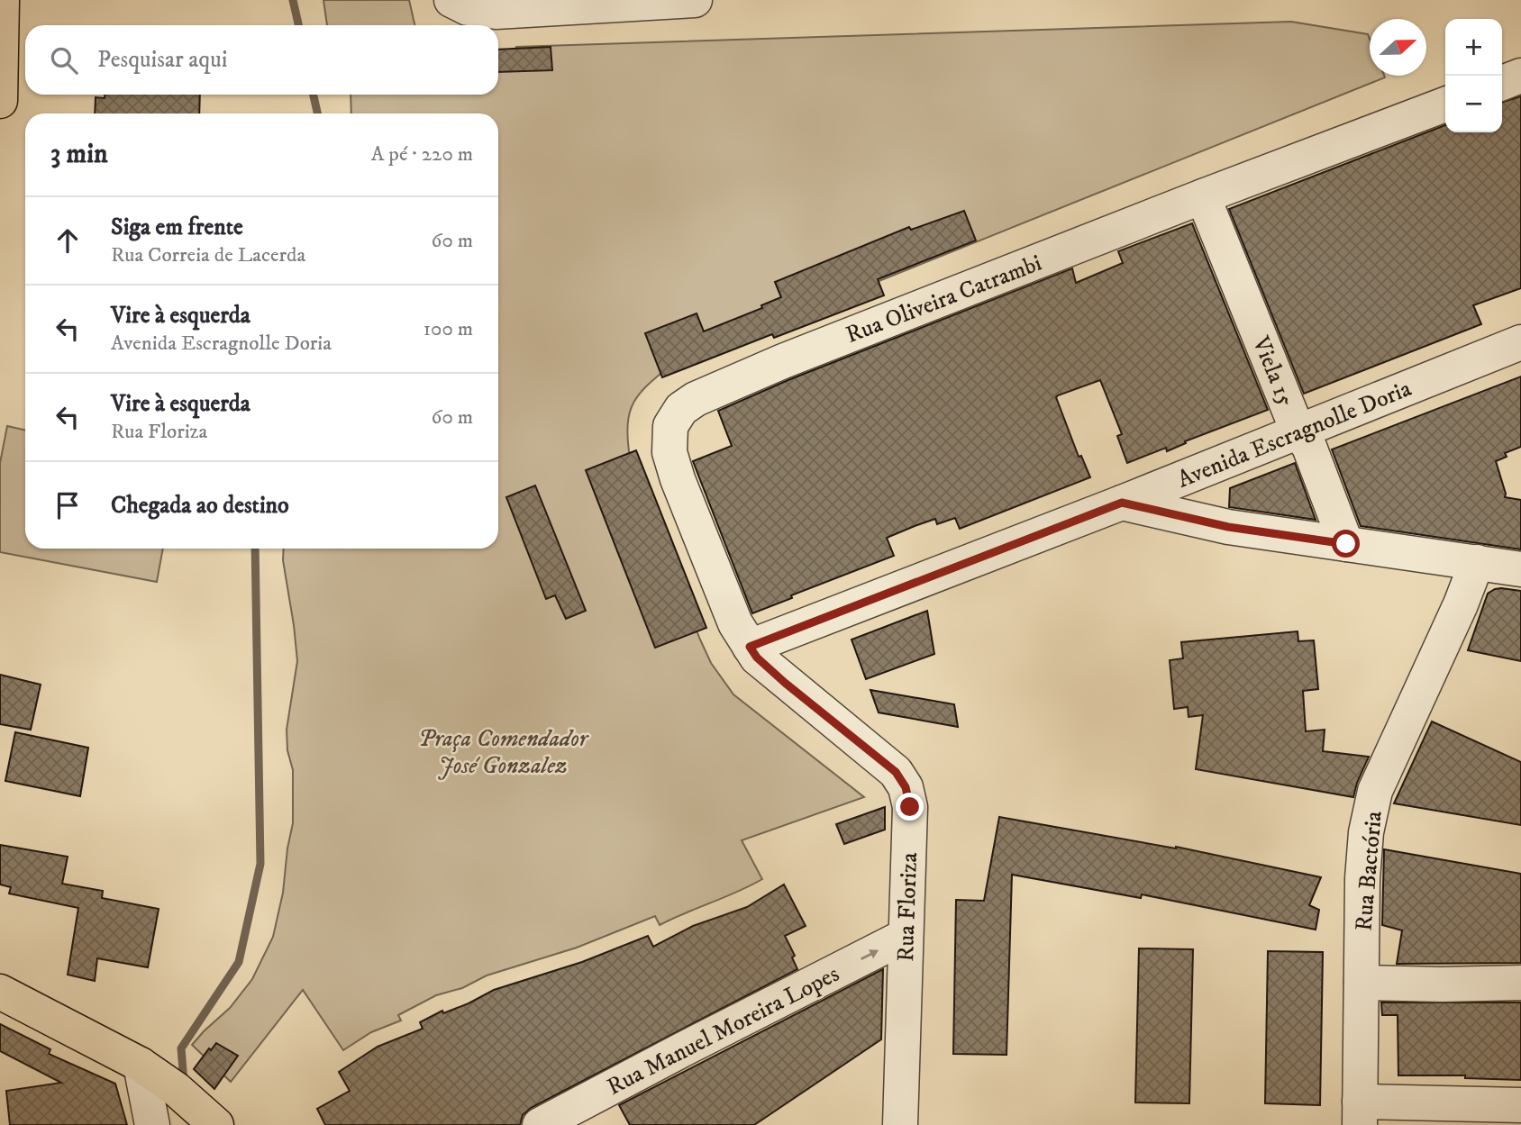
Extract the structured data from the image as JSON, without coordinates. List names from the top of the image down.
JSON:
{
  "streets": {
    "street": [
      "Rua Oliveira Catrambi",
      "Viela 15",
      "Avenida Escragnolle Doria",
      "Rua Bactória",
      "Rua Floriza",
      "Rua Manuel Moreira Lopes"
    ]
  },
  "crossings": [
    ["Rua Oliveira Catrambi", "Viela 15"],
    ["Rua Oliveira Catrambi", "Avenida Escragnolle Doria"],
    ["Rua Oliveira Catrambi", "Rua Floriza"],
    ["Viela 15", "Avenida Escragnolle Doria"],
    ["Avenida Escragnolle Doria", "Rua Floriza"],
    ["Rua Floriza", "Rua Manuel Moreira Lopes"]
  ],
  "one_way": ["Rua Manuel Moreira Lopes"],
  "parks": ["Praça Comendador José Gonzalez"],
  "north": "right",
  "page": {
    "map_buttons": ["+", "−"],
    "search": "Pesquisar aqui",
    "heading": ["3 min", "A pé · 220 m"],
    "list": [
      ["Siga em frente", "Rua Correia de Lacerda", "60 m"],
      ["Vire à esquerda", "Avenida Escragnolle Doria", "100 m"],
      ["Vire à esquerda", "Rua Floriza", "60 m"],
      "Chegada ao destino"
    ]
  }
}
